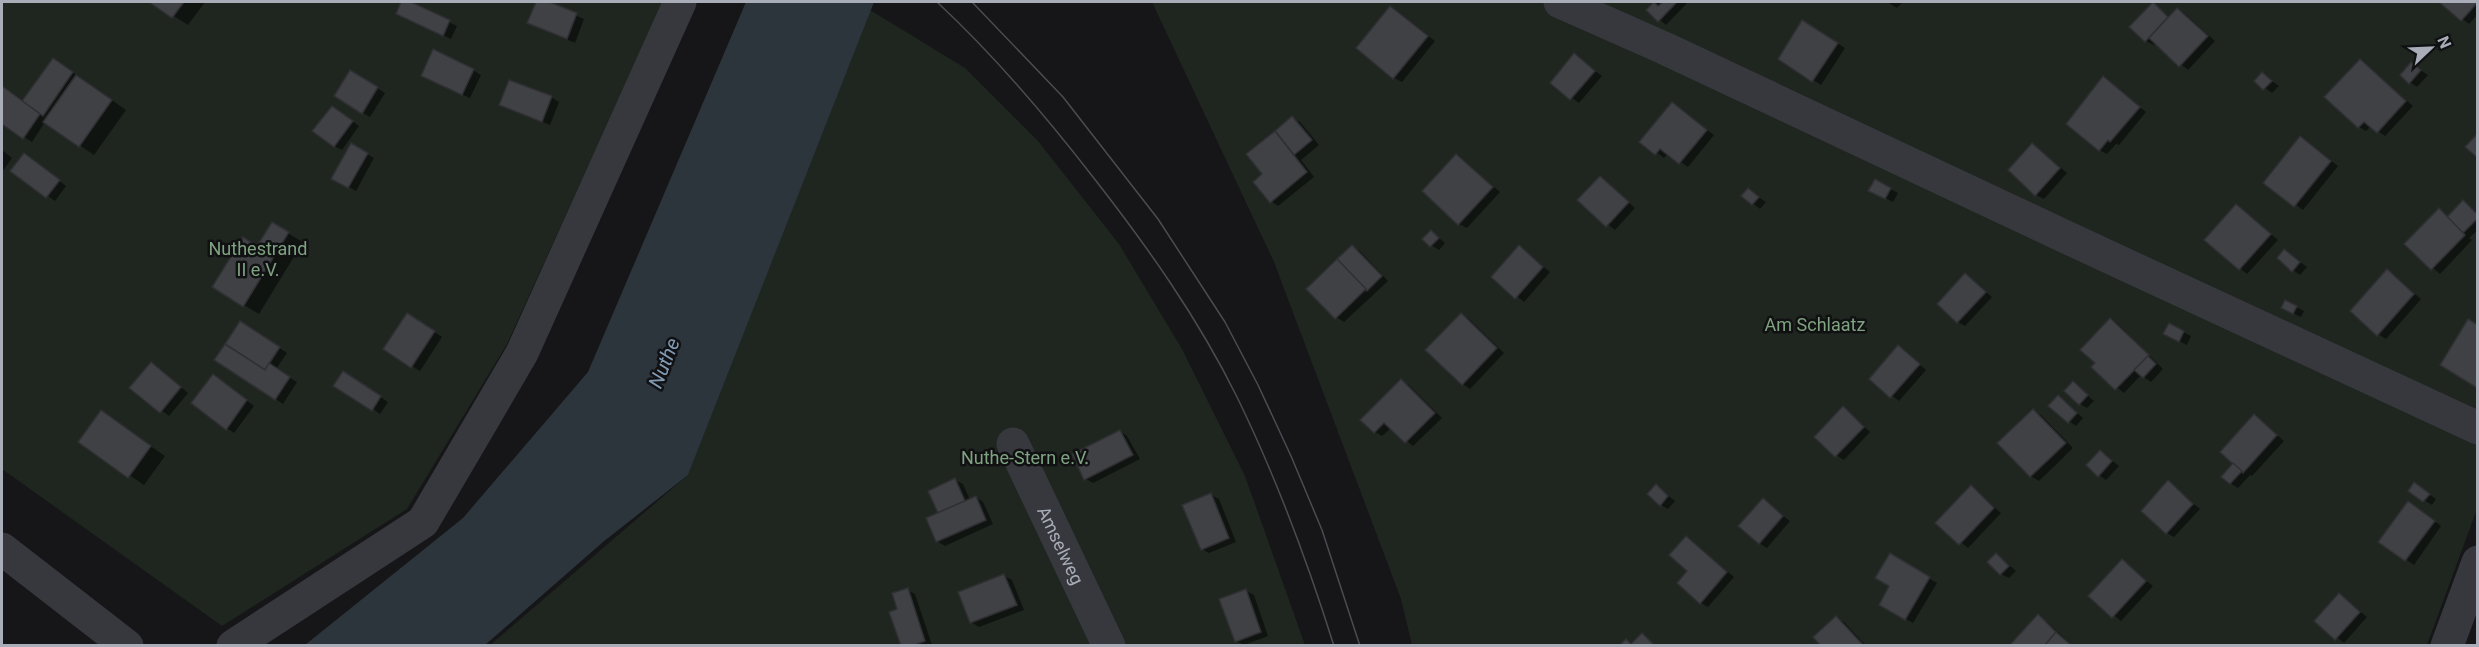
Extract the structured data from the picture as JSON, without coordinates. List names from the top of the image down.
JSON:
{
  "streets": {
    "lane": ["Amselweg"]
  },
  "water": ["Nuthe"],
  "parks": ["Nuthestrand II e.V.", "Am Schlaatz", "Nuthe-Stern e.V."],
  "north": "top right"
}
